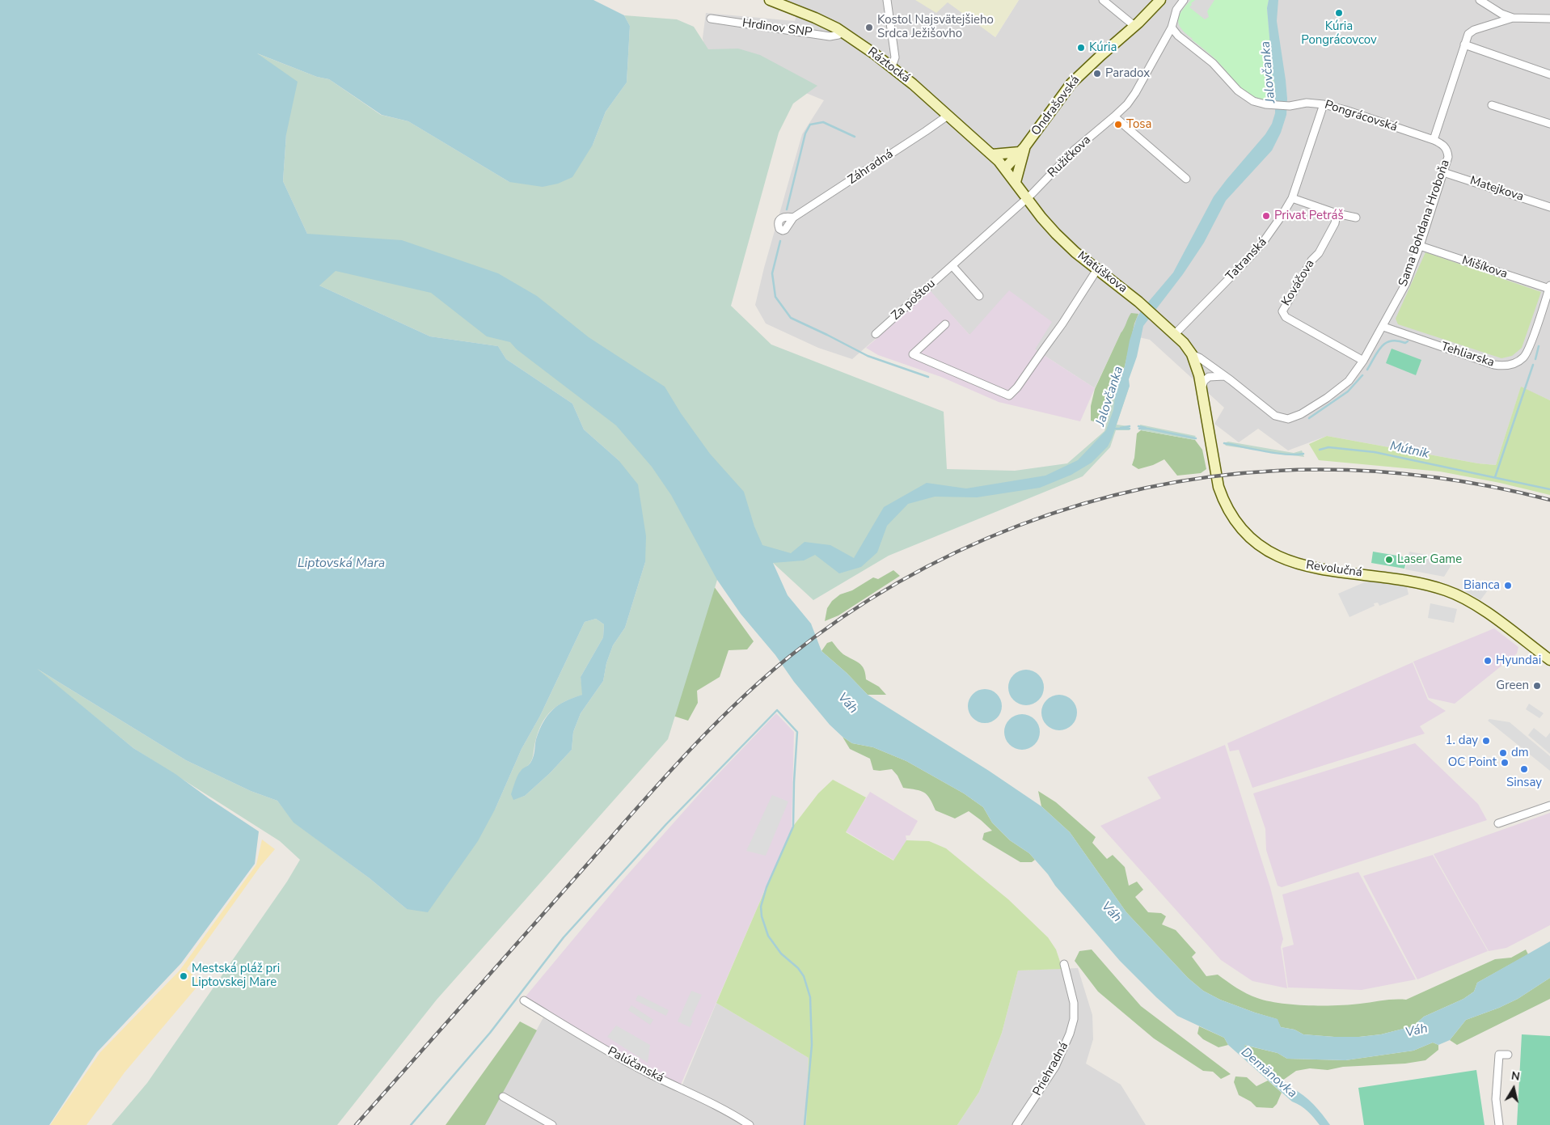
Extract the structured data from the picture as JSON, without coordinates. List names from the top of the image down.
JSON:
{
  "streets": {
    "main road": [
      "Ráztocká",
      "Ondrašovská",
      "Matúškova",
      "Revolučná"
    ],
    "street": [
      "Hrdinov SNP",
      "Pongrácovská",
      "Ružičkova",
      "Záhradná",
      "Matejkova",
      "Sama Bohdana Hroboňa",
      "Tatranská",
      "Mišíkova",
      "Kováčova",
      "Za poštou",
      "Tehliarska",
      "Palúčanská",
      "Priehradná"
    ]
  },
  "crossings": [
    ["Hrdinov SNP", "Ráztocká"],
    ["Ráztocká", "Záhradná"],
    ["Ráztocká", "Matúškova"],
    ["Ondrašovská", "Matúškova"],
    ["Pongrácovská", "Ružičkova"],
    ["Pongrácovská", "Sama Bohdana Hroboňa"],
    ["Pongrácovská", "Tatranská"],
    ["Ružičkova", "Matúškova"],
    ["Ružičkova", "Za poštou"],
    ["Matejkova", "Sama Bohdana Hroboňa"],
    ["Sama Bohdana Hroboňa", "Mišíkova"],
    ["Sama Bohdana Hroboňa", "Matúškova"],
    ["Sama Bohdana Hroboňa", "Kováčova"],
    ["Sama Bohdana Hroboňa", "Tehliarska"],
    ["Tatranská", "Matúškova"],
    ["Mišíkova", "Tehliarska"],
    ["Matúškova", "Za poštou"],
    ["Matúškova", "Revolučná"]
  ],
  "water": [
    "Jalovčanka",
    "Mútnik",
    "Liptovská Mara",
    "Váh",
    "Demänovka"
  ],
  "places": [
    "Kúria Pongrácovcov",
    "Kostol Najsvätejšieho Srdca Ježišovho",
    "Kúria",
    "Paradox",
    "Tosa",
    "Privat Petráš",
    "Laser Game",
    "Bianca",
    "Hyundai",
    "Green",
    "1. day",
    "dm",
    "OC Point",
    "Sinsay",
    "Mestská pláž pri Liptovskej Mare"
  ],
  "north": "top"
}
